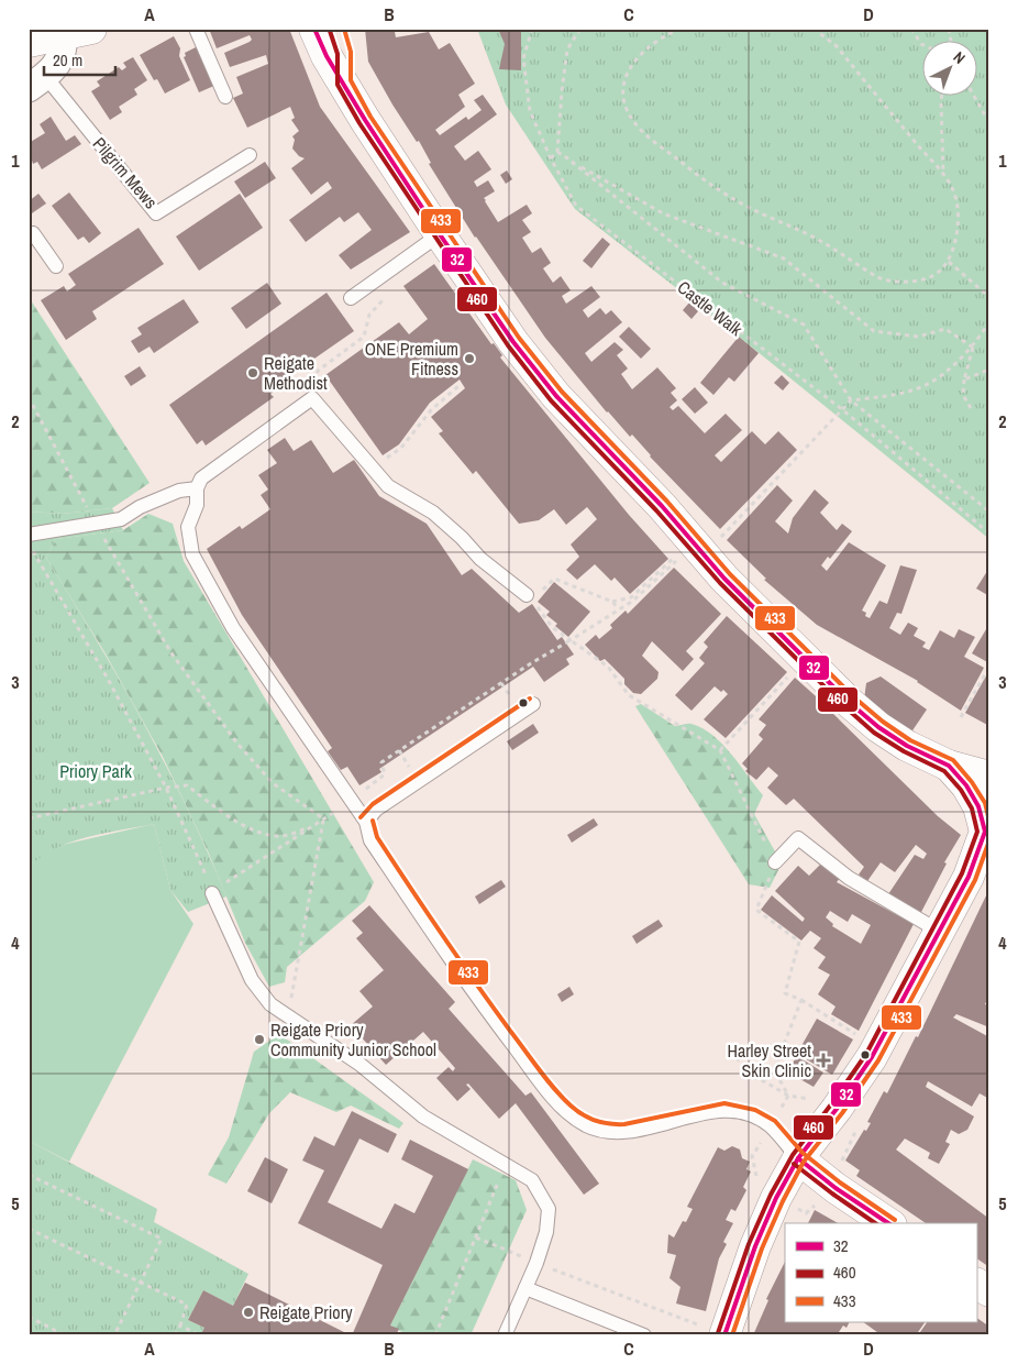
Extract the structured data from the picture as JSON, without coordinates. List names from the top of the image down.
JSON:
{
  "streets": {
    "lane": ["Pilgrim Mews"],
    "path": ["Castle Walk"]
  },
  "parks": ["Priory Park"],
  "places": {
    "other": [
      "ONE Premium Fitness",
      "Reigate Methodist",
      "Reigate Priory Community Junior School",
      "Reigate Priory"
    ],
    "health": ["Harley Street Skin Clinic"]
  },
  "lines": ["transit line 32", "transit line 433", "transit line 460"],
  "legend": ["32", "460", "433"],
  "scale_bar": "20 m",
  "north": "top right",
  "grid": {
    "columns": [
      "A",
      "B",
      "C",
      "D"
    ],
    "rows": [
      "1",
      "2",
      "3",
      "4",
      "5"
    ]
  }
}
